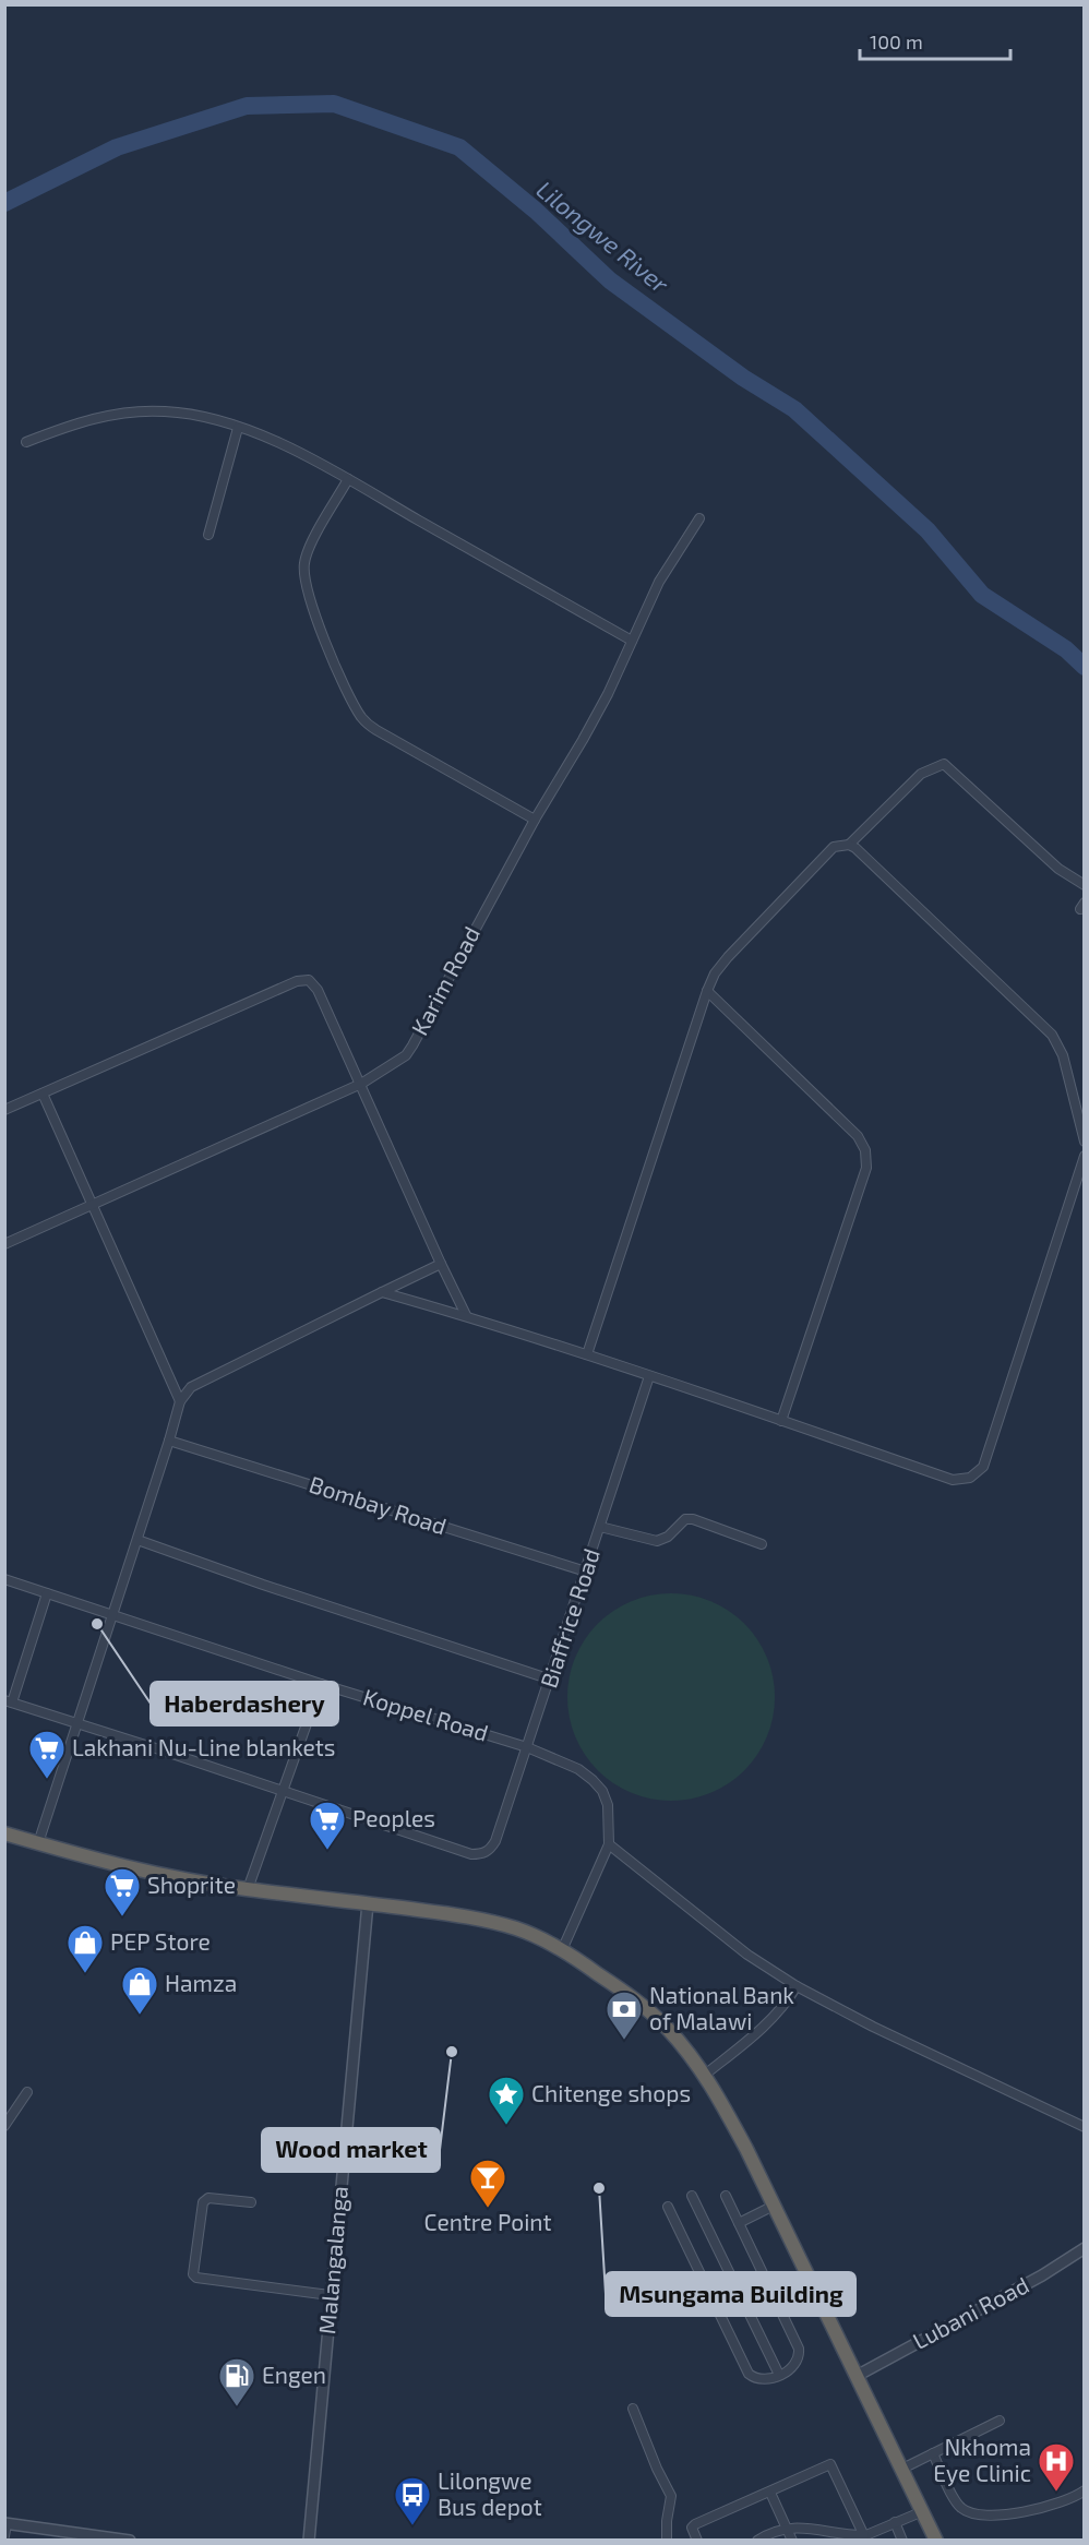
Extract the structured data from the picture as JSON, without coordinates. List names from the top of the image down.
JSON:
{
  "streets": {
    "street": [
      "Karim Road",
      "Bombay Road",
      "Biaffrice Road",
      "Koppel Road",
      "Malangalanga",
      "Lubani Road"
    ]
  },
  "crossings": [
    ["Bombay Road", "Biaffrice Road"],
    ["Biaffrice Road", "Koppel Road"]
  ],
  "water": ["Lilongwe River"],
  "places": {
    "other": ["Haberdashery", "Wood market", "Msungama Building"],
    "supermarket": ["Lakhani Nu-Line blankets", "Peoples", "Shoprite"],
    "shop": ["PEP Store", "Hamza"],
    "bank": ["National Bank of Malawi"],
    "place": ["Chitenge shops"],
    "bar": ["Centre Point"],
    "fuel station": ["Engen"],
    "hospital": ["Nkhoma Eye Clinic"],
    "bus stop": ["Lilongwe Bus depot"]
  },
  "scale_bar": "100 m"
}
